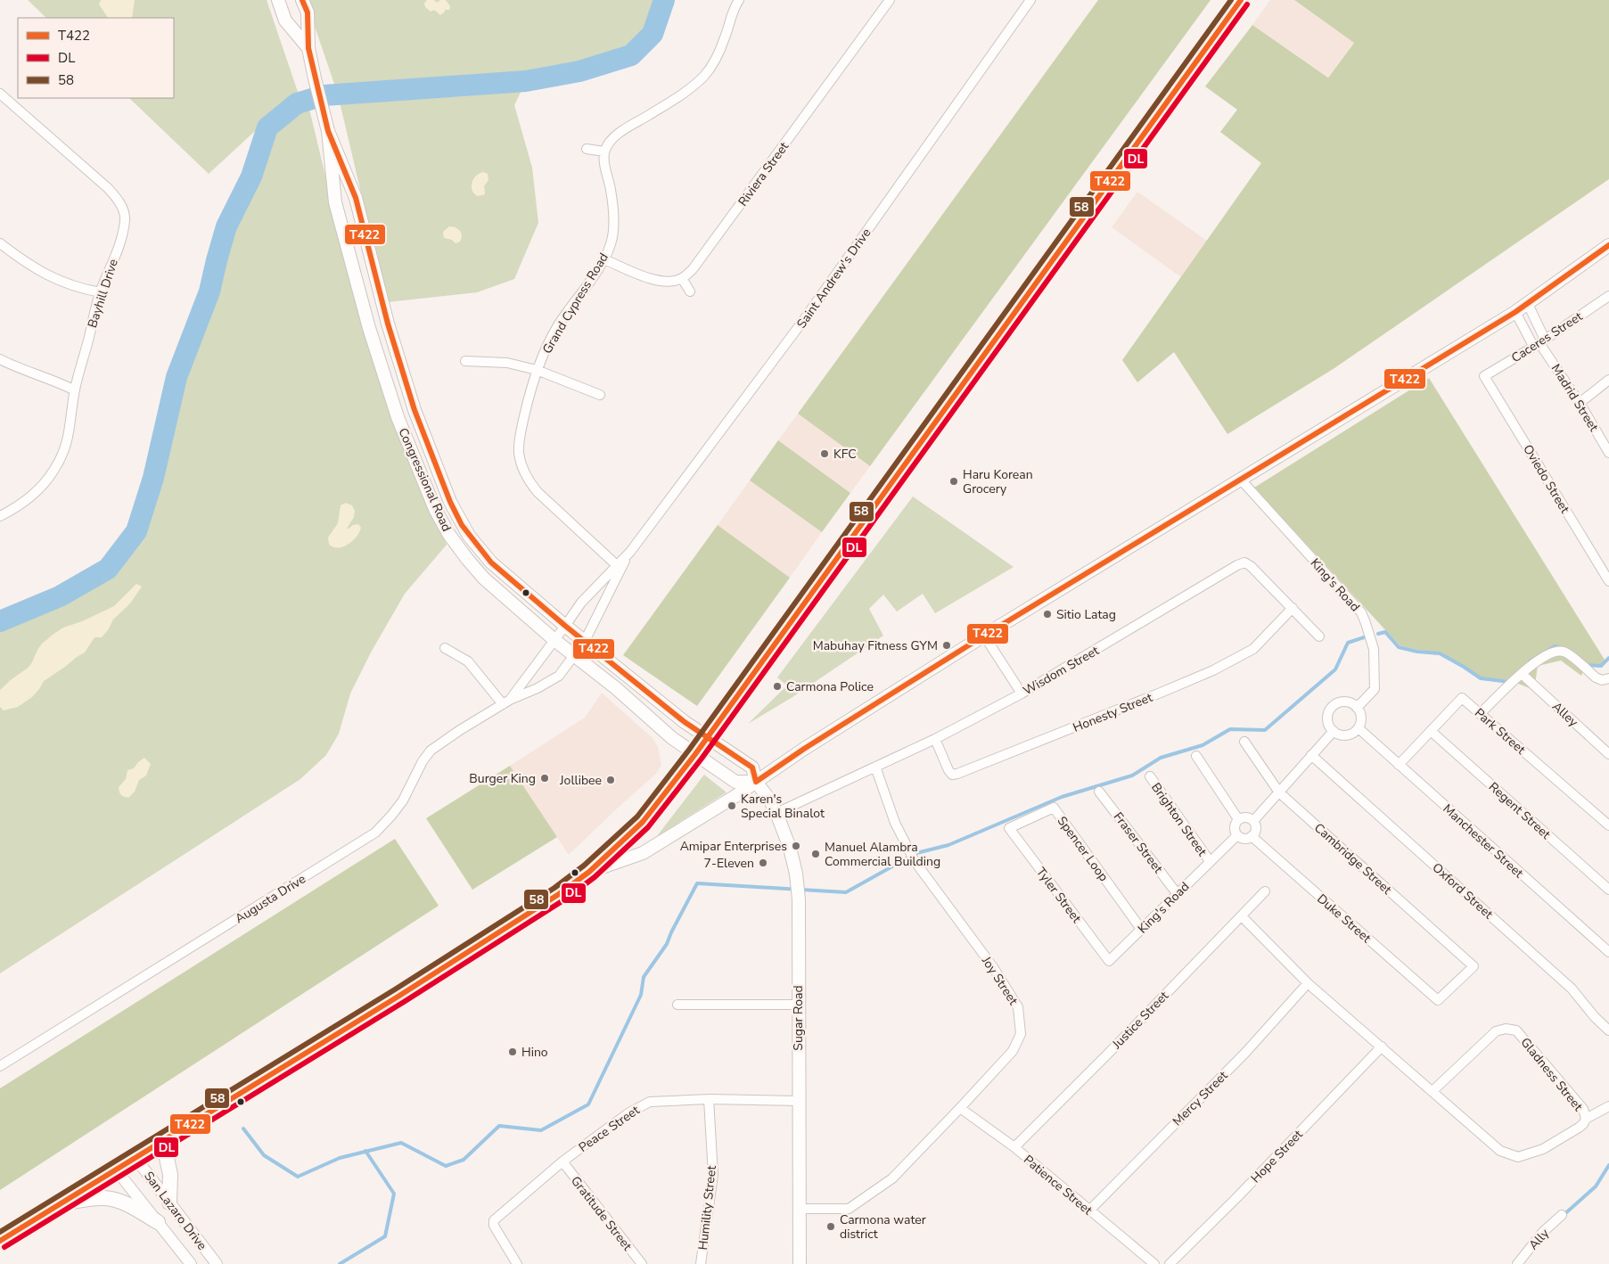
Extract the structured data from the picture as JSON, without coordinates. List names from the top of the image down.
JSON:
{
  "streets": {
    "main road": ["Congressional Road", "Sugar Road"],
    "street": [
      "Riviera Street",
      "Saint Andrew's Drive",
      "Bayhill Drive",
      "Grand Cypress Road",
      "Caceres Street",
      "Madrid Street",
      "Oviedo Street",
      "King's Road",
      "Wisdom Street",
      "Honesty Street",
      "Alley",
      "Park Street",
      "Regent Street",
      "Brighton Street",
      "Manchester Street",
      "Fraser Street",
      "Spencer Loop",
      "Cambridge Street",
      "Oxford Street",
      "Tyler Street",
      "Augusta Drive",
      "Duke Street",
      "Joy Street",
      "Justice Street",
      "Gladness Street",
      "Mercy Street",
      "Peace Street",
      "Hope Street",
      "Patience Street",
      "Humility Street",
      "San Lazaro Drive",
      "Gratitude Street",
      "Ally"
    ]
  },
  "crossings": [
    ["Saint Andrew's Drive", "Grand Cypress Road"],
    ["Saint Andrew's Drive", "Congressional Road"],
    ["Saint Andrew's Drive", "Augusta Drive"],
    ["Caceres Street", "Madrid Street"],
    ["Caceres Street", "Oviedo Street"],
    ["Congressional Road", "Augusta Drive"],
    ["Congressional Road", "Sugar Road"],
    ["King's Road", "Brighton Street"],
    ["King's Road", "Manchester Street"],
    ["King's Road", "Fraser Street"],
    ["King's Road", "Spencer Loop"],
    ["King's Road", "Tyler Street"],
    ["King's Road", "Duke Street"],
    ["Wisdom Street", "Honesty Street"],
    ["Wisdom Street", "Joy Street"],
    ["Wisdom Street", "Sugar Road"],
    ["Park Street", "Regent Street"],
    ["Park Street", "Manchester Street"],
    ["Spencer Loop", "Tyler Street"],
    ["Cambridge Street", "Duke Street"],
    ["Joy Street", "Sugar Road"],
    ["Joy Street", "Patience Street"],
    ["Sugar Road", "Peace Street"],
    ["Justice Street", "Gladness Street"],
    ["Justice Street", "Patience Street"],
    ["Gladness Street", "Mercy Street"],
    ["Gladness Street", "Hope Street"],
    ["Mercy Street", "Patience Street"],
    ["Peace Street", "Humility Street"],
    ["Peace Street", "Gratitude Street"]
  ],
  "places": [
    "KFC",
    "Haru Korean Grocery",
    "Sitio Latag",
    "Mabuhay Fitness GYM",
    "Carmona Police",
    "Burger King",
    "Jollibee",
    "Karen's Special Binalot",
    "Amipar Enterprises",
    "Manuel Alambra Commercial Building",
    "7-Eleven",
    "Hino",
    "Carmona water district"
  ],
  "lines": ["transit line T422", "transit line 58", "transit line DL"],
  "legend": ["T422", "DL", "58"]
}
